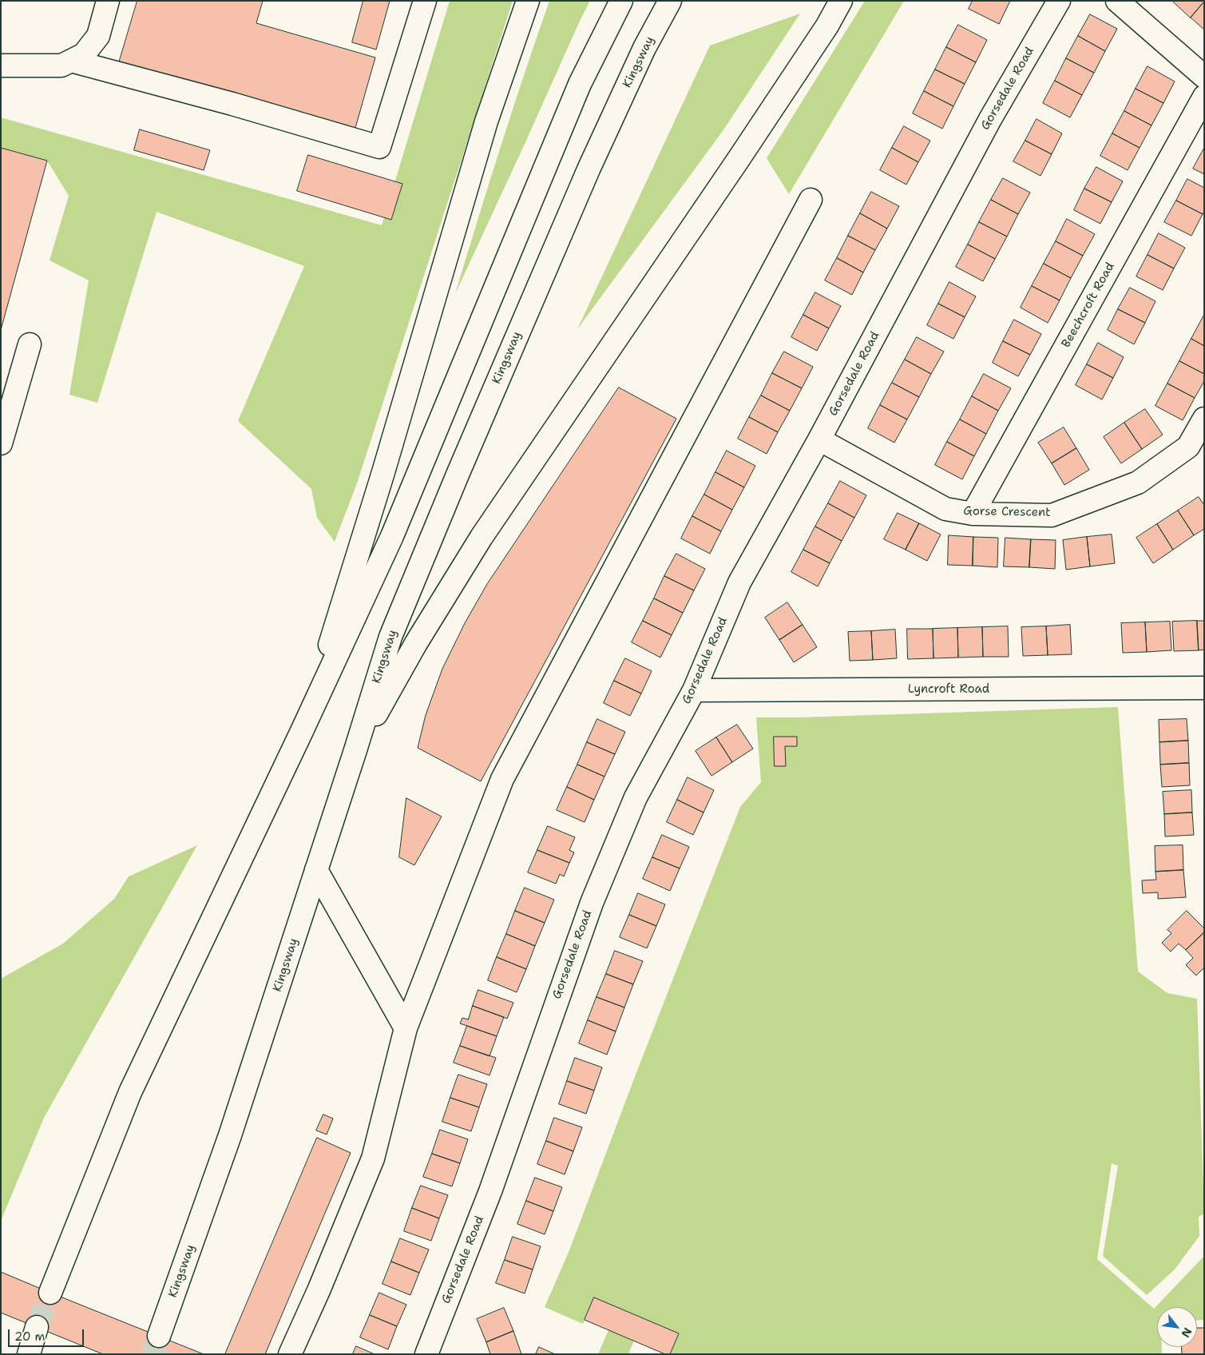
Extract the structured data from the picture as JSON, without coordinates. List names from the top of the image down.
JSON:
{
  "streets": {
    "main road": [
      "Kingsway",
      "Gorsedale Road",
      "Beechcroft Road",
      "Gorse Crescent",
      "Lyncroft Road"
    ]
  },
  "crossings": [
    ["Gorsedale Road", "Gorse Crescent"],
    ["Gorsedale Road", "Lyncroft Road"],
    ["Beechcroft Road", "Gorse Crescent"]
  ],
  "scale_bar": "20 m",
  "north": "bottom right"
}
